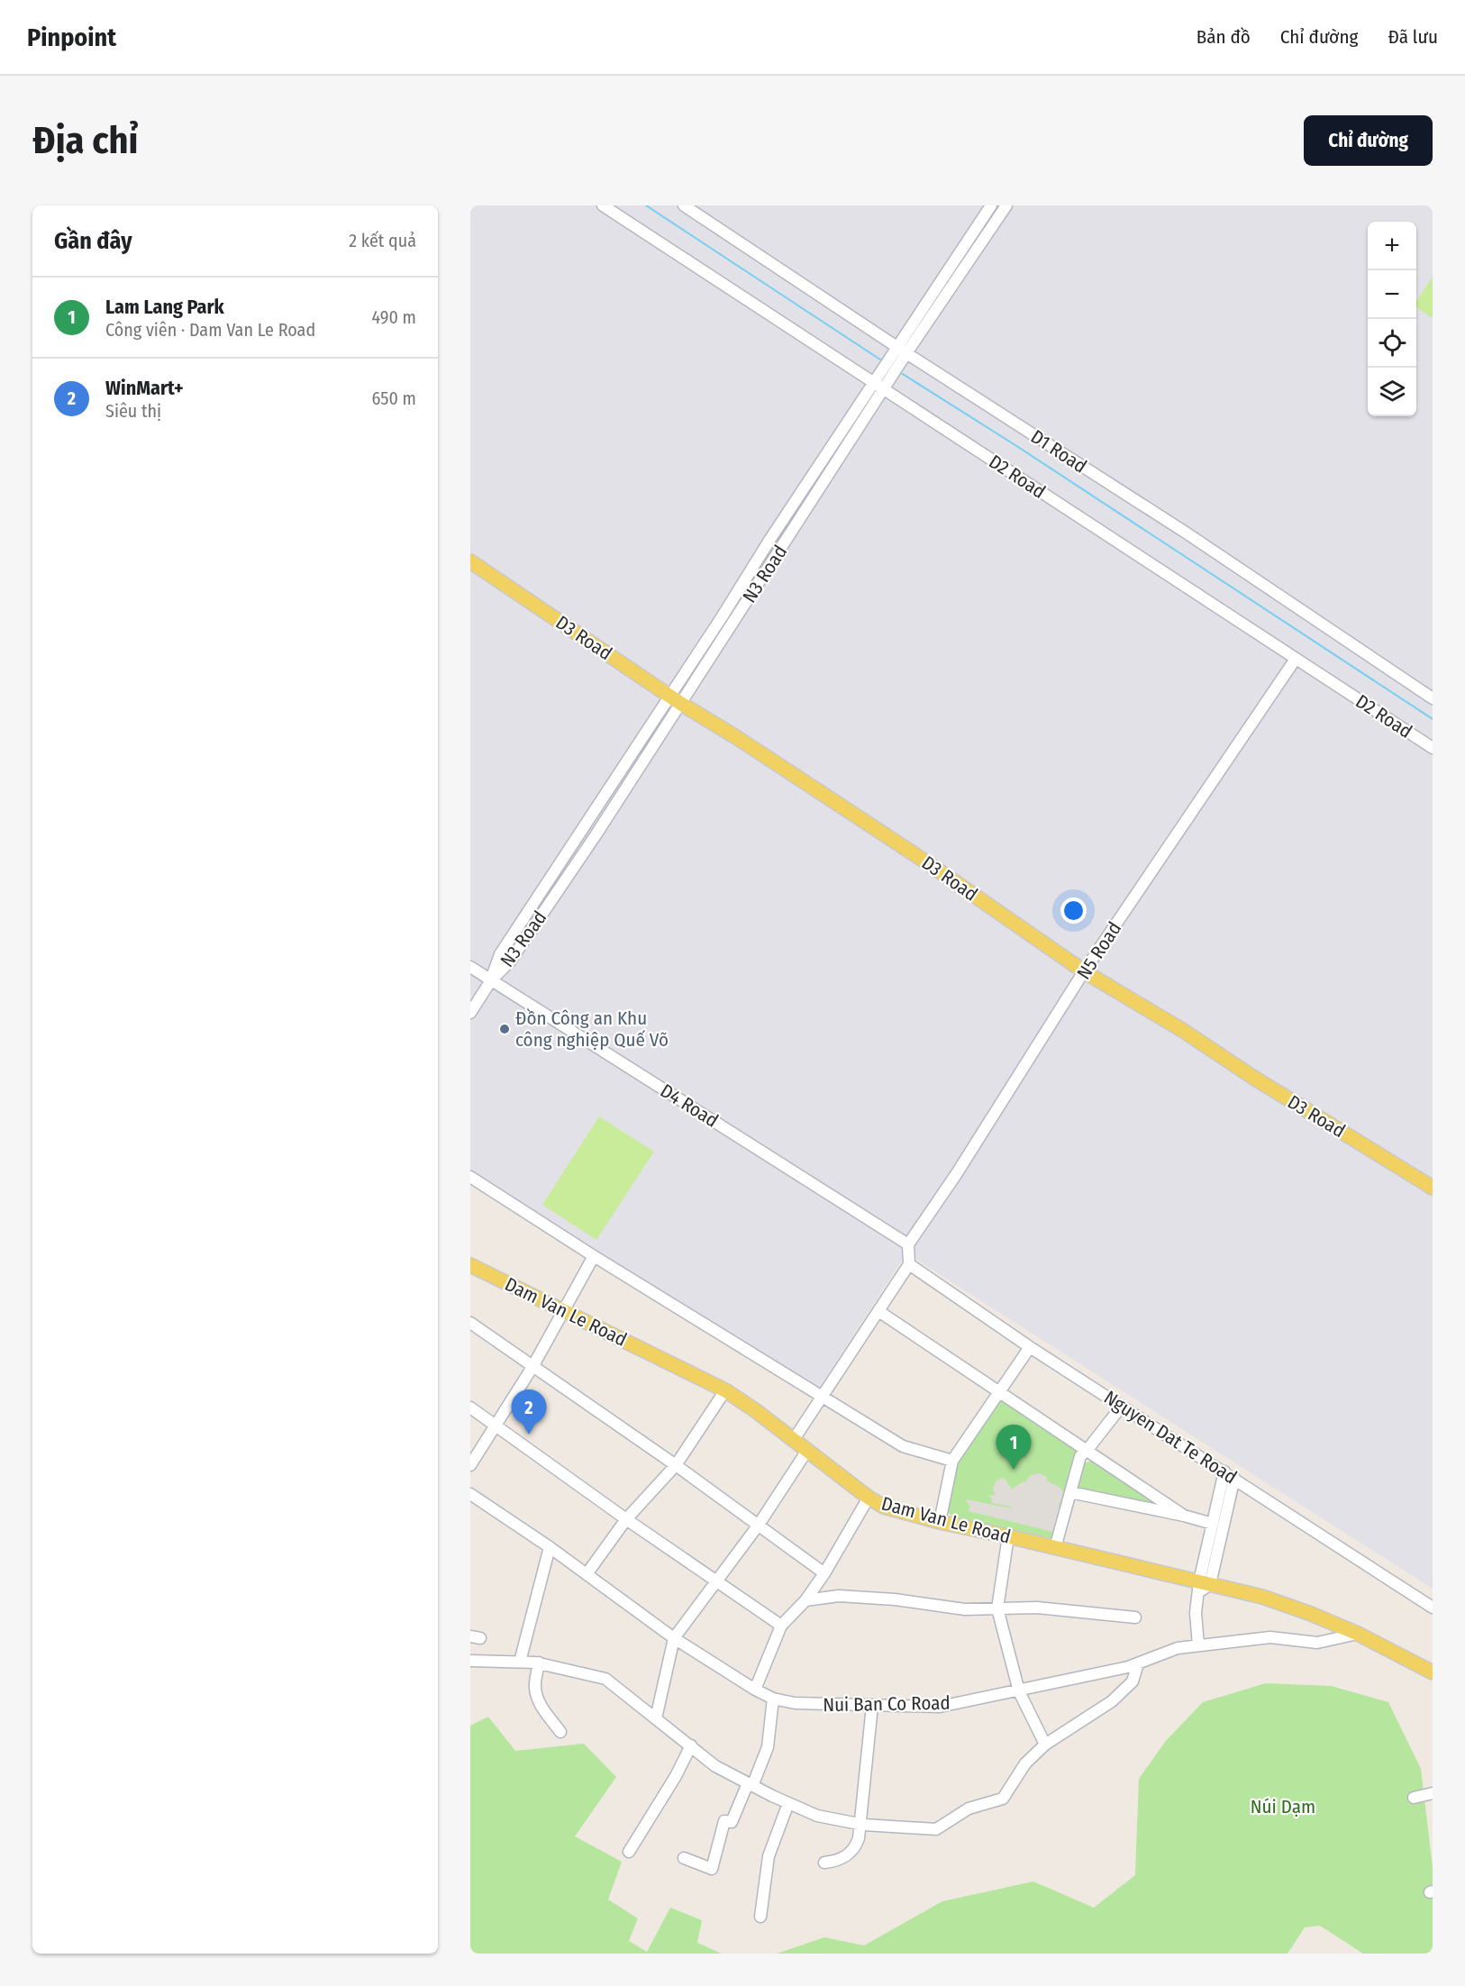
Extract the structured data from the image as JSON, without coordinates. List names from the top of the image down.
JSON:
{
  "streets": {
    "main road": ["D3 Road", "Dam Van Le Road"],
    "street": [
      "D1 Road",
      "D2 Road",
      "N3 Road",
      "N5 Road",
      "D4 Road",
      "Nguyen Dat Te Road",
      "Nui Ban Co Road"
    ]
  },
  "crossings": [
    ["D1 Road", "N3 Road"],
    ["D2 Road", "N3 Road"],
    ["D2 Road", "N5 Road"],
    ["N3 Road", "D3 Road"],
    ["N3 Road", "D4 Road"],
    ["D3 Road", "N5 Road"],
    ["N5 Road", "D4 Road"],
    ["Dam Van Le Road", "Nui Ban Co Road"]
  ],
  "parks": ["Núi Dạm"],
  "places": ["Đồn Công an Khu công nghiệp Quế Võ"],
  "page": {
    "header": "Pinpoint",
    "nav": ["Bản đồ", "Chỉ đường", "Đã lưu"],
    "buttons": "Chỉ đường",
    "title": "Địa chỉ",
    "heading": ["Gần đây", "2 kết quả"],
    "map_buttons": ["+", "−"],
    "list": [
      {
        "mark": "1",
        "name": "Lam Lang Park",
        "note": "Công viên · Dam Van Le Road",
        "value": "490 m"
      },
      {
        "mark": "2",
        "name": "WinMart+",
        "note": "Siêu thị",
        "value": "650 m"
      }
    ],
    "pins": ["2", "1"]
  }
}
